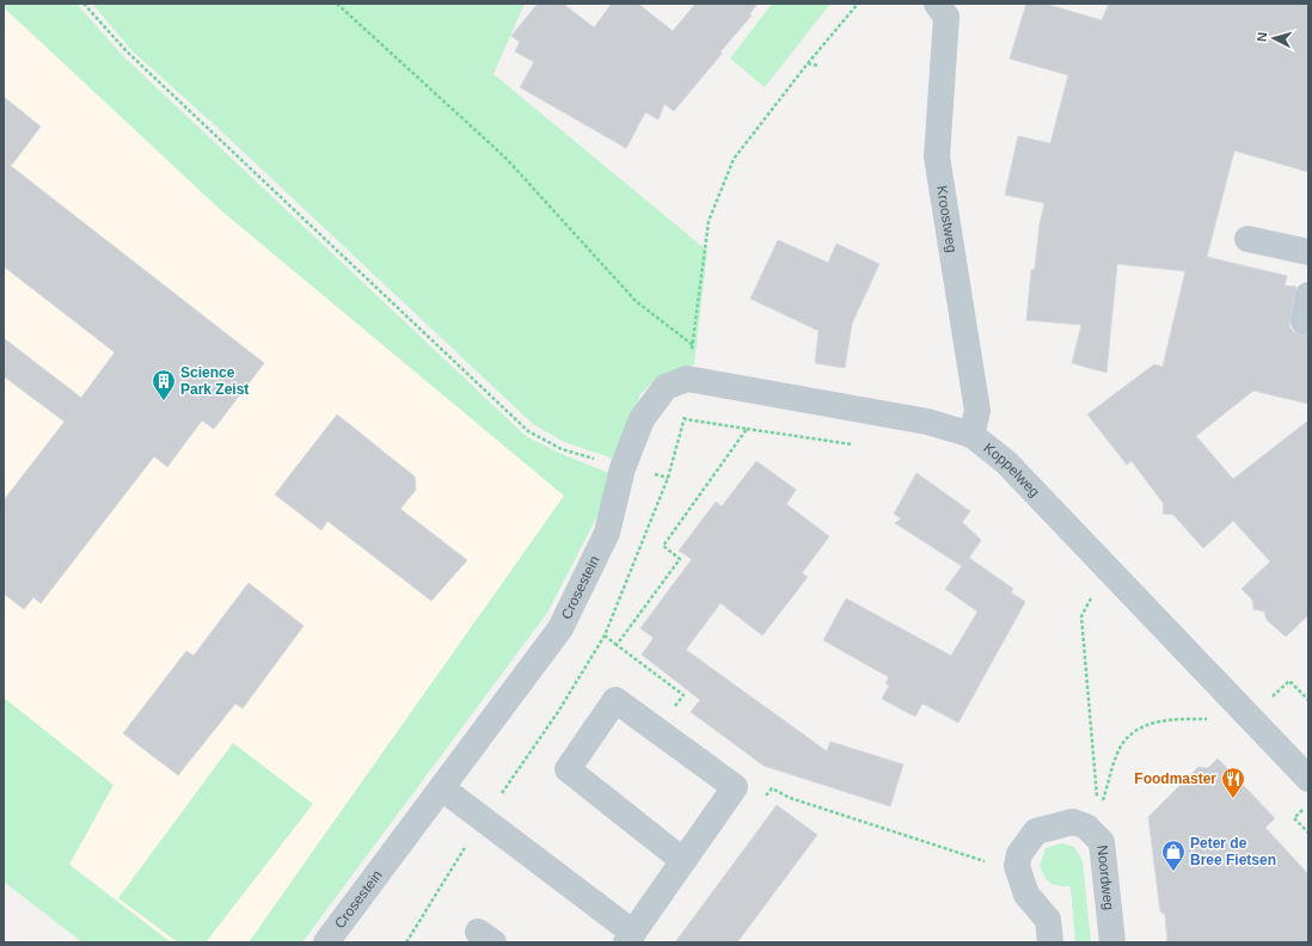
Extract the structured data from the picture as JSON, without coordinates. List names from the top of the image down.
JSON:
{
  "streets": {
    "street": [
      "Kroostweg",
      "Koppelweg",
      "Crosestein",
      "Noordweg"
    ]
  },
  "crossings": [
    ["Kroostweg", "Koppelweg"],
    ["Koppelweg", "Crosestein"]
  ],
  "places": {
    "building": ["Science Park Zeist"],
    "restaurant": ["Foodmaster"],
    "shop": ["Peter de Bree Fietsen"]
  },
  "north": "left"
}
